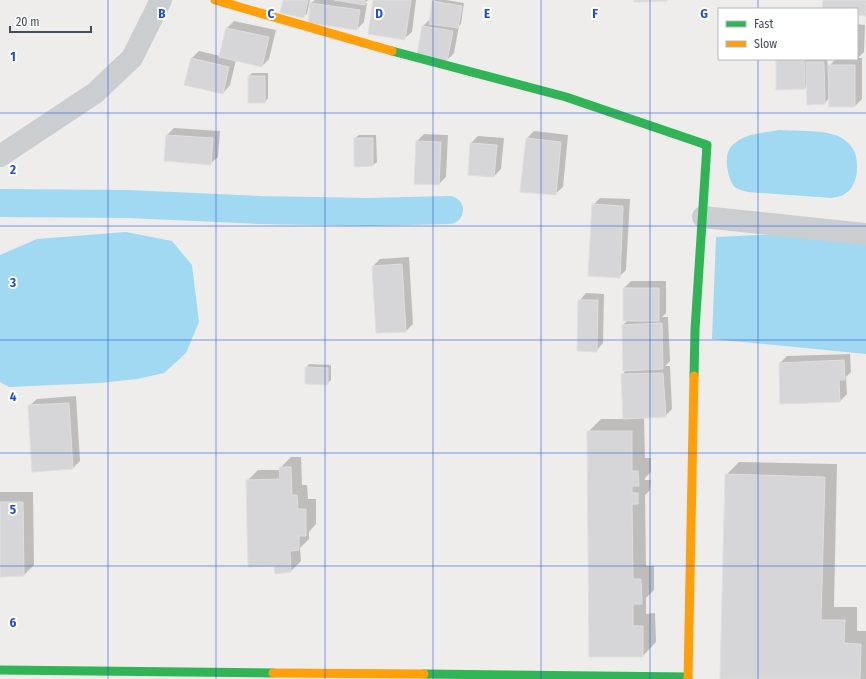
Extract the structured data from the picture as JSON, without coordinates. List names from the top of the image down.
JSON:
{
  "legend": ["Fast", "Slow"],
  "scale_bar": "20 m",
  "grid": {
    "columns": [
      "B",
      "C",
      "D",
      "E",
      "F",
      "G"
    ],
    "rows": [
      "1",
      "2",
      "3",
      "4",
      "5",
      "6"
    ]
  }
}
